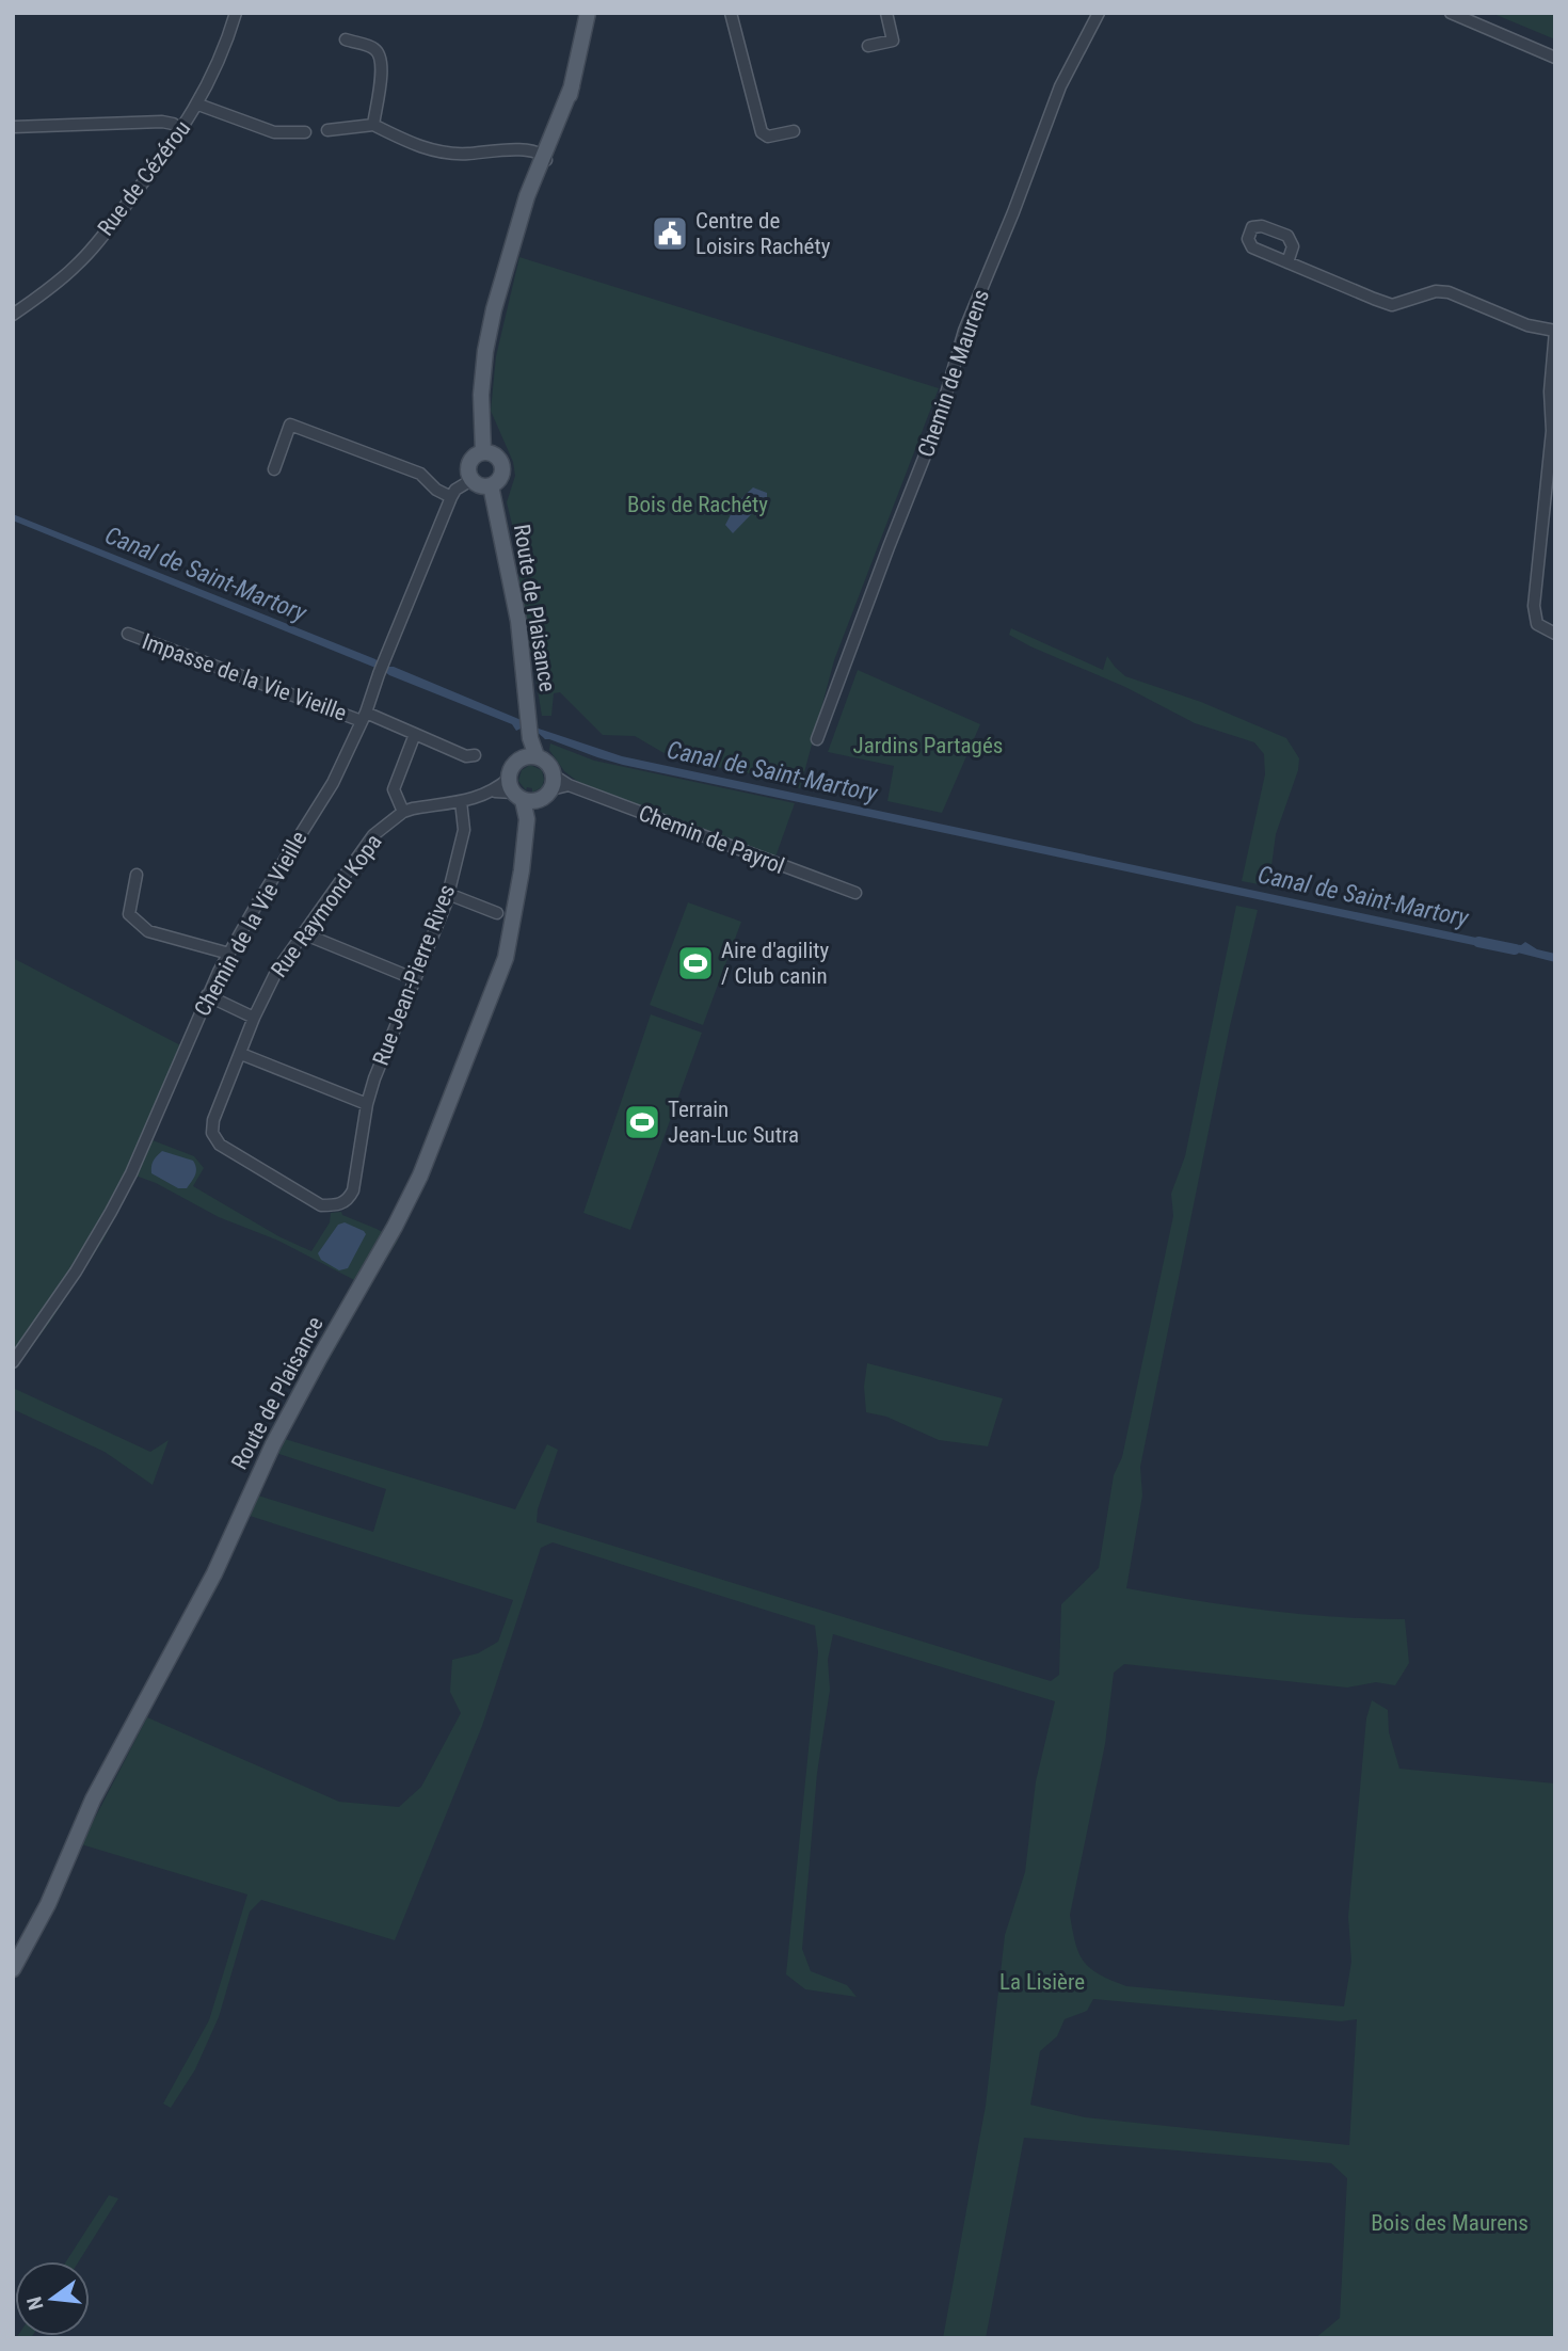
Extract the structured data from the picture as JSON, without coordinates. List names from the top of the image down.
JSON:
{
  "streets": {
    "main road": ["Route de Plaisance"],
    "street": [
      "Rue de Cézérou",
      "Chemin de Maurens",
      "Impasse de la Vie Vieille",
      "Chemin de Payrol",
      "Rue Raymond Kopa",
      "Chemin de la Vie Vieille",
      "Rue Jean-Pierre Rives"
    ]
  },
  "crossings": [
    ["Route de Plaisance", "Chemin de Payrol"],
    ["Route de Plaisance", "Rue Raymond Kopa"],
    ["Route de Plaisance", "Chemin de la Vie Vieille"],
    ["Impasse de la Vie Vieille", "Chemin de la Vie Vieille"],
    ["Chemin de Payrol", "Rue Raymond Kopa"],
    ["Rue Raymond Kopa", "Rue Jean-Pierre Rives"]
  ],
  "water": ["Canal de Saint-Martory"],
  "parks": [
    "Bois de Rachéty",
    "Jardins Partagés",
    "La Lisière",
    "Bois des Maurens"
  ],
  "places": {
    "public building": ["Centre de Loisirs Rachéty"],
    "sports": ["Aire d'agility / Club canin", "Terrain Jean-Luc Sutra"]
  },
  "north": "left"
}
